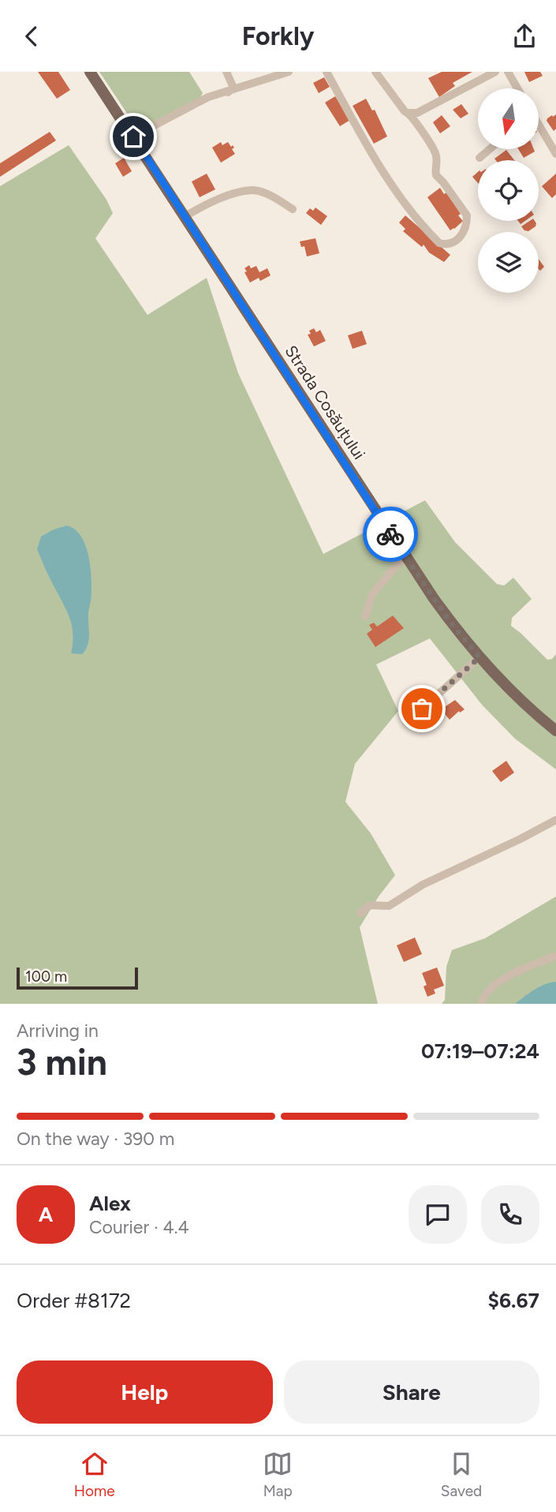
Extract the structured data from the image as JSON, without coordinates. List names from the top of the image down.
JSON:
{
  "streets": {
    "main road": ["Strada Cosăuțului"]
  },
  "scale_bar": "100 m",
  "north": "bottom",
  "page": {
    "header": "Forkly",
    "scale": "100 m",
    "heading": ["3 min", "Arriving in", "07:19–07:24"],
    "panel": [
      "Alex",
      "Courier · 4.4",
      "Order #8172",
      "$6.67"
    ],
    "bar": "On the way · 390 m",
    "round": "A",
    "buttons": ["Help", "Share"],
    "tabs": ["Home", "Map", "Saved"]
  }
}
